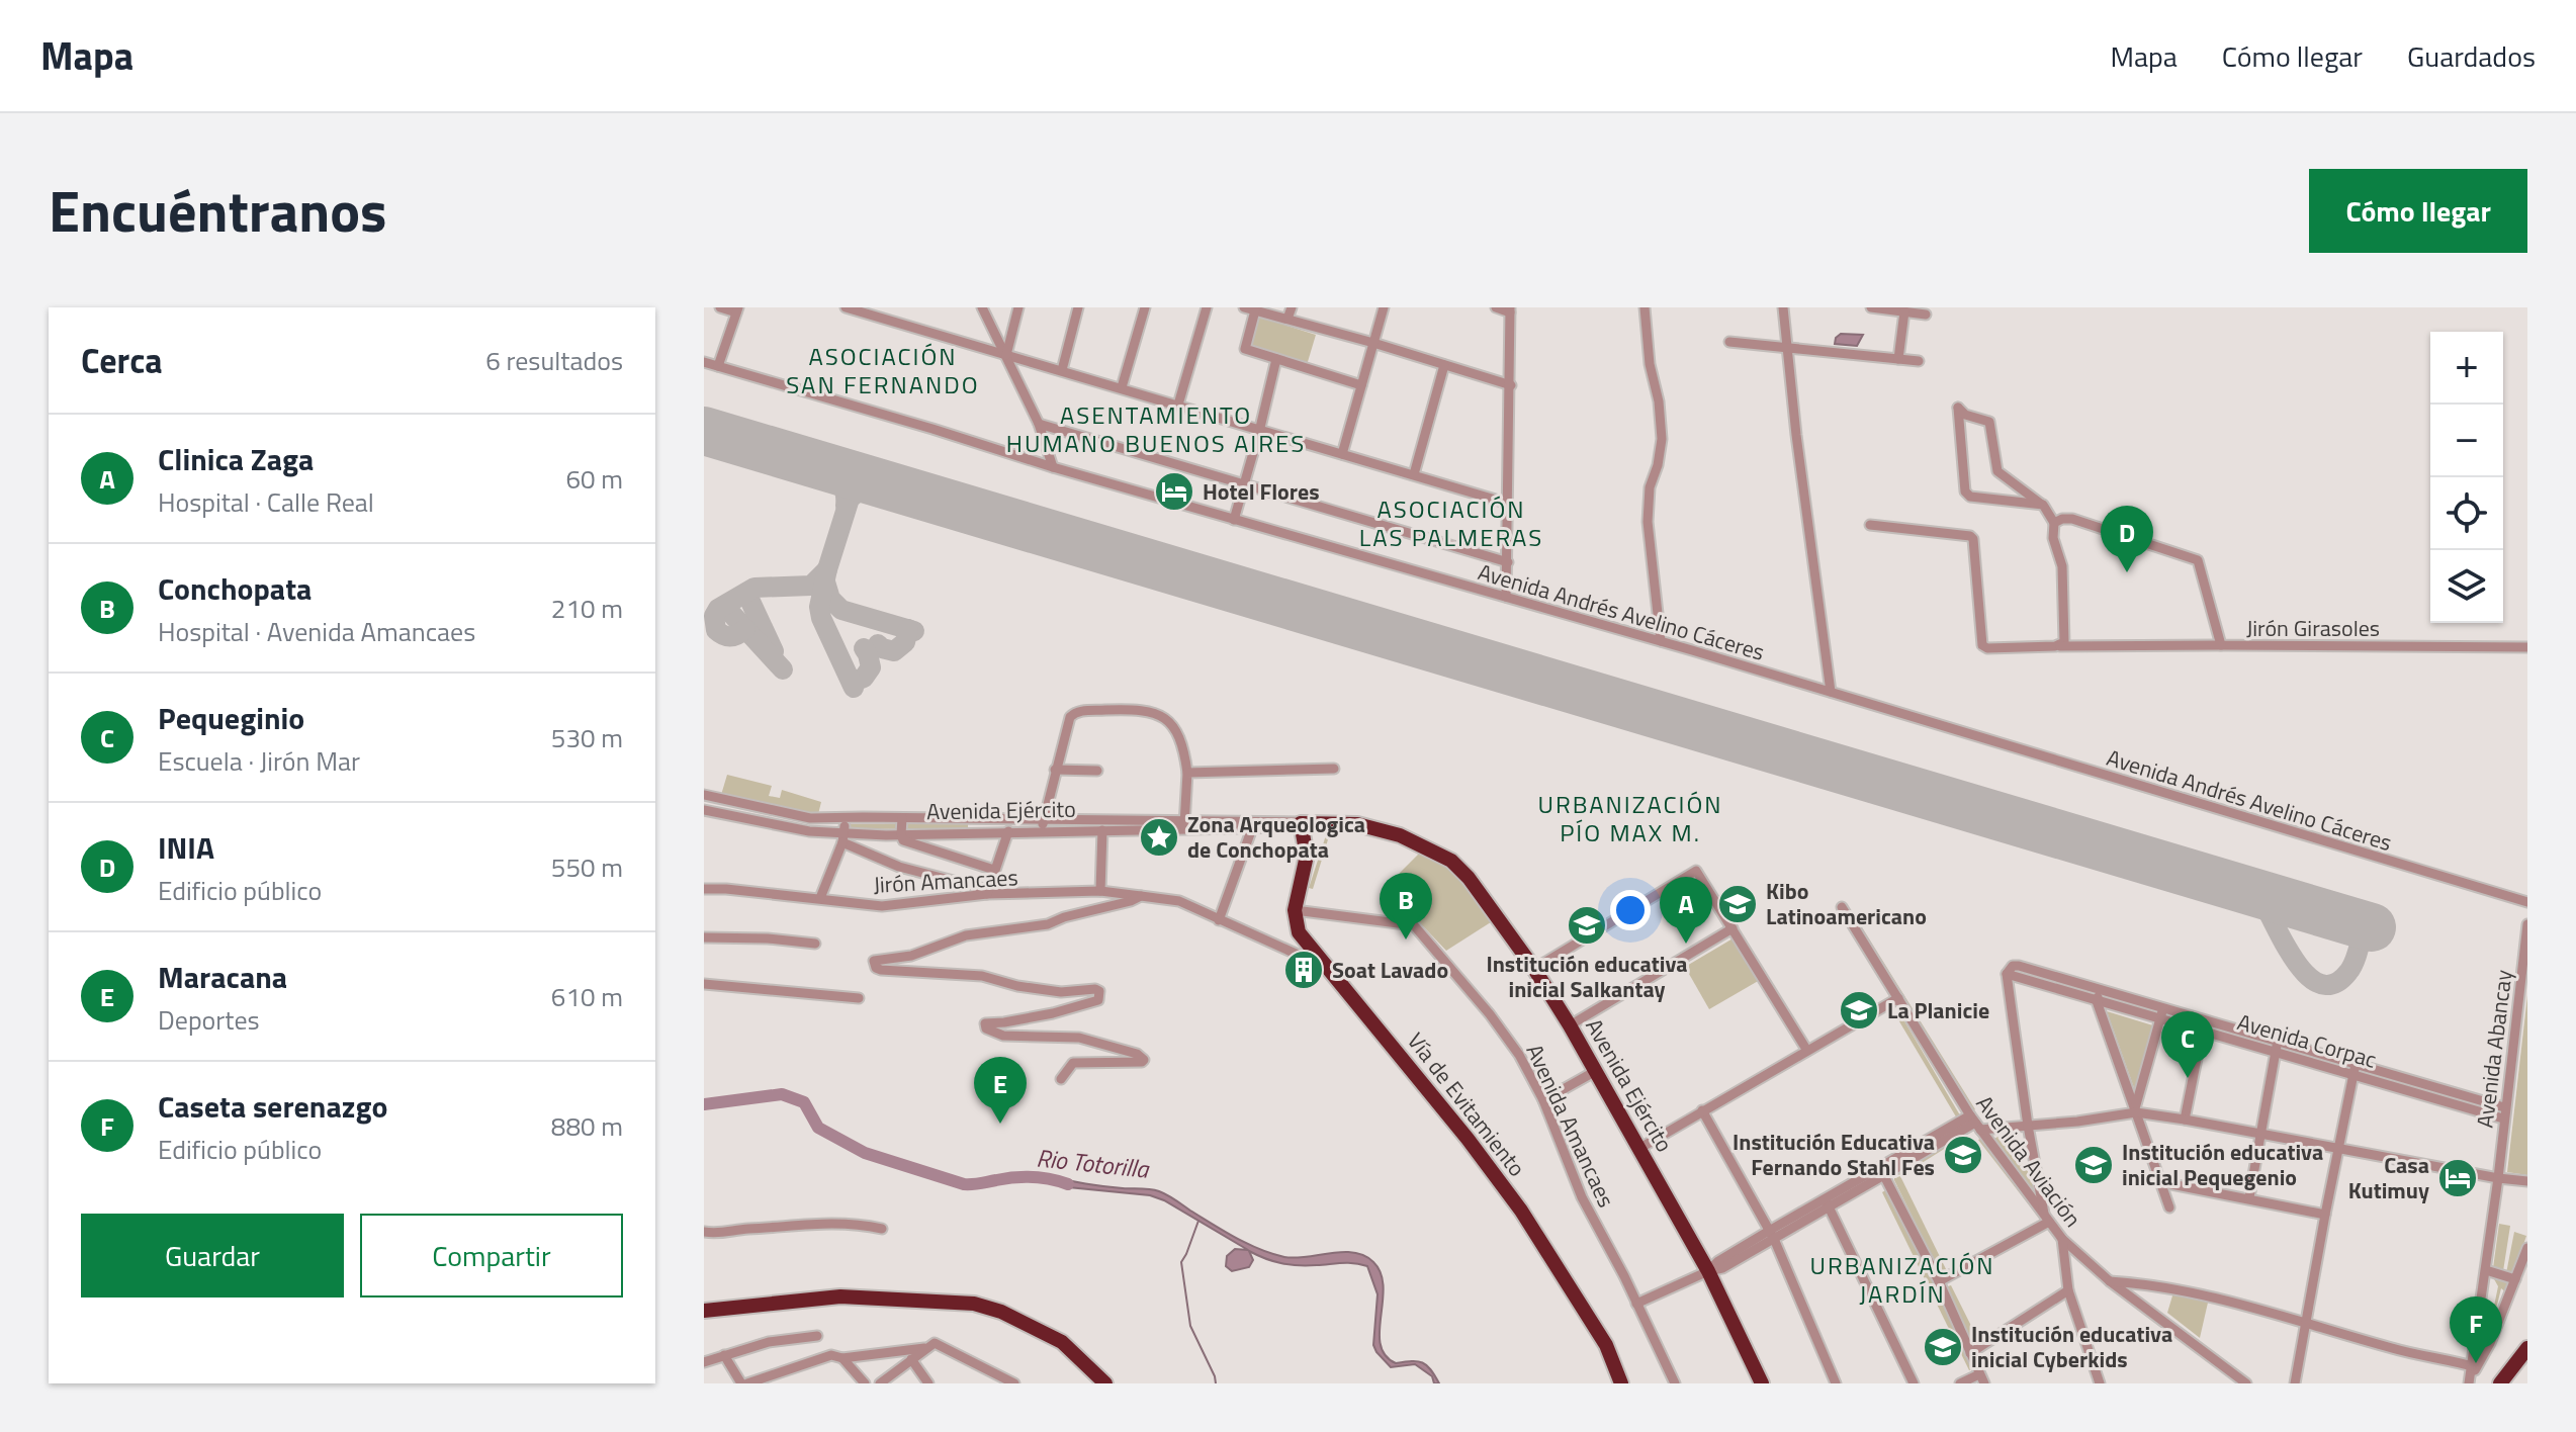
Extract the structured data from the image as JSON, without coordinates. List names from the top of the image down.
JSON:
{
  "streets": {
    "highway": ["Avenida Ejército", "Vía de Evitamiento"],
    "street": [
      "Avenida Andrés Avelino Cáceres",
      "Jirón Girasoles",
      "Jirón Amancaes",
      "Avenida Corpac",
      "Avenida Abancay",
      "Avenida Amancaes",
      "Avenida Aviación"
    ]
  },
  "crossings": [
    ["Jirón Amancaes", "Vía de Evitamiento"],
    ["Avenida Corpac", "Avenida Abancay"],
    ["Vía de Evitamiento", "Avenida Amancaes"]
  ],
  "districts": [
    "ASOCIACIÓN SAN FERNANDO",
    "ASENTAMIENTO HUMANO BUENOS AIRES",
    "ASOCIACIÓN LAS PALMERAS",
    "URBANIZACIÓN PÍO MAX M.",
    "URBANIZACIÓN JARDÍN"
  ],
  "water": ["Rio Totorilla"],
  "places": {
    "hotel": ["Hotel Flores", "Casa Kutimuy"],
    "place": ["Zona Arqueologica de Conchopata"],
    "school or university": [
      "Kibo Latinoamericano",
      "Institución educativa inicial Salkantay",
      "La Planicie",
      "Institución Educativa Fernando Stahl Fes",
      "Institución educativa inicial Pequegenio",
      "Institución educativa inicial Cyberkids"
    ],
    "building": ["Soat Lavado"]
  },
  "page": {
    "header": "Mapa",
    "nav": ["Mapa", "Cómo llegar", "Guardados"],
    "title": "Encuéntranos",
    "buttons": [
      "Cómo llegar",
      ["Guardar", "Compartir"]
    ],
    "heading": ["Cerca", "6 resultados"],
    "map_buttons": ["+", "−"],
    "list": [
      {
        "mark": "A",
        "name": "Clinica Zaga",
        "note": "Hospital · Calle Real",
        "value": "60 m"
      },
      {
        "mark": "B",
        "name": "Conchopata",
        "note": "Hospital · Avenida Amancaes",
        "value": "210 m"
      },
      {
        "mark": "C",
        "name": "Pequeginio",
        "note": "Escuela · Jirón Mar",
        "value": "530 m"
      },
      {
        "mark": "D",
        "name": "INIA",
        "note": "Edificio público",
        "value": "550 m"
      },
      {
        "mark": "E",
        "name": "Maracana",
        "note": "Deportes",
        "value": "610 m"
      },
      {
        "mark": "F",
        "name": "Caseta serenazgo",
        "note": "Edificio público",
        "value": "880 m"
      }
    ],
    "pins": [
      "D",
      "B",
      "A",
      "C",
      "E",
      "F"
    ]
  }
}
